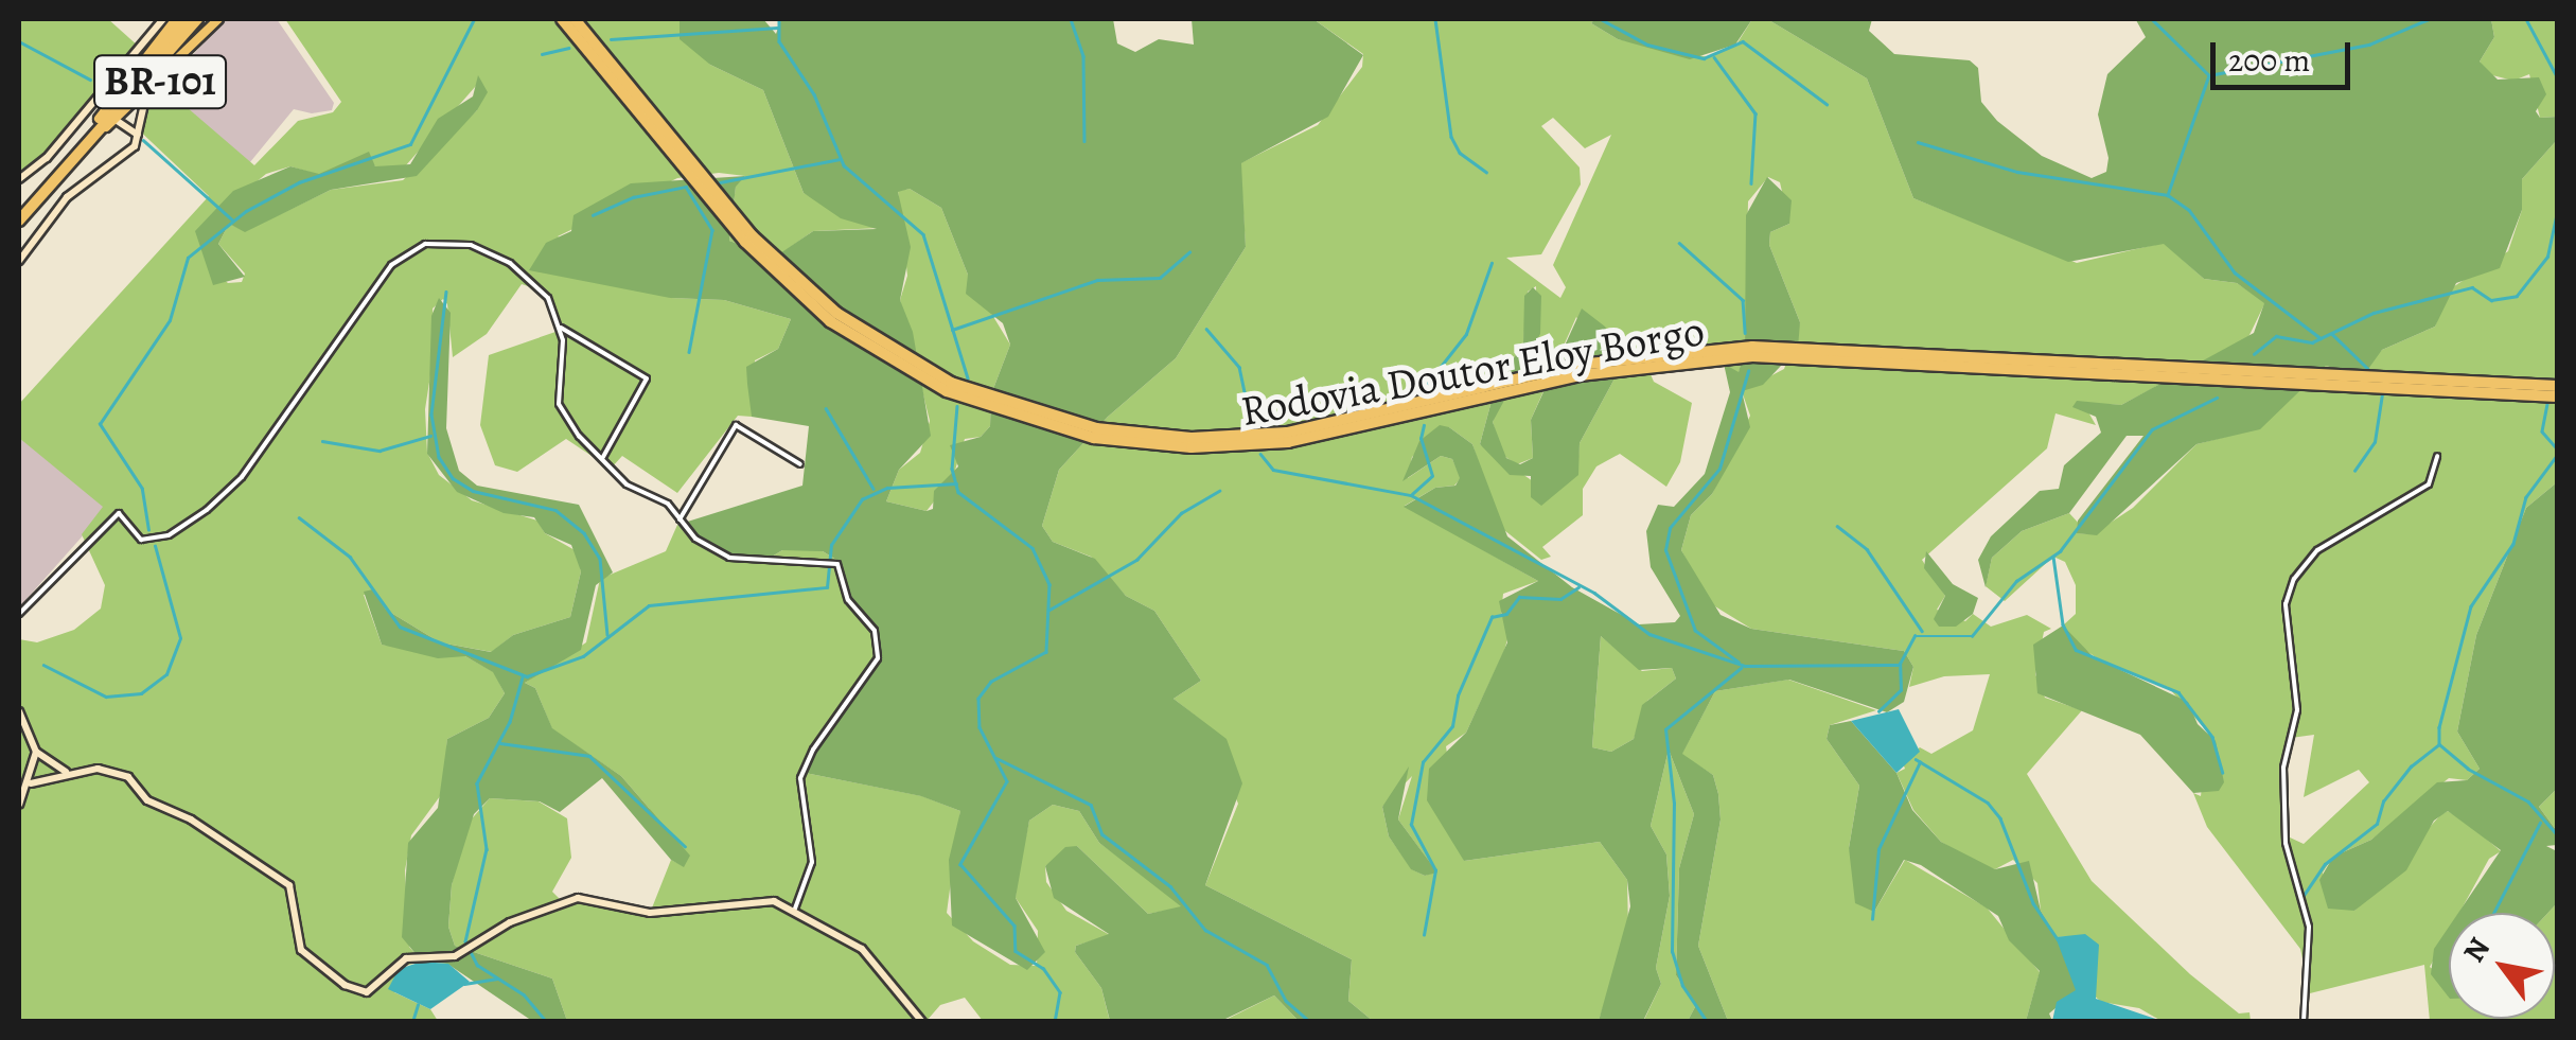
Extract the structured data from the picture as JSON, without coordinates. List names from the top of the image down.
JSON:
{
  "streets": {
    "highway": ["BR-101", "Rodovia Doutor Eloy Borgo"]
  },
  "scale_bar": "200 m",
  "north": "top left"
}
